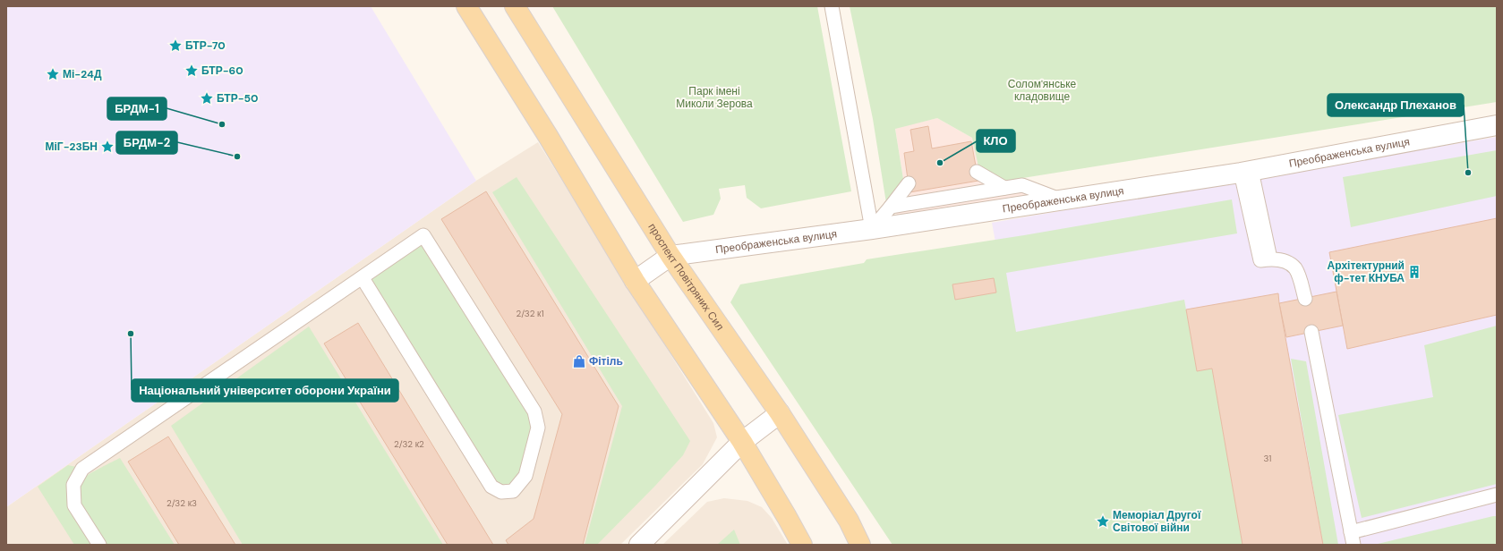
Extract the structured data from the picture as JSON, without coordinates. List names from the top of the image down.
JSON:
{
  "streets": {
    "main road": ["проспект Повітряних Сил"],
    "street": ["Преображенська вулиця"]
  },
  "crossings": [
    ["Преображенська вулиця", "проспект Повітряних Сил"]
  ],
  "parks": ["Солом'янське кладовище", "Парк імені Миколи Зерова"],
  "places": {
    "place": [
      "БТР-70",
      "БТР-60",
      "Мі-24Д",
      "БТР-50",
      "МіГ-23БН",
      "Меморіал Другої Світової війни"
    ],
    "other": [
      "БРДМ-1",
      "БРДМ-2",
      "КЛО",
      "Олександр Плеханов",
      "Національний університет оборони України"
    ],
    "building": ["Архітектурний ф-тет КНУБА"],
    "shop": ["Фітіль"]
  },
  "house_numbers": [
    "2/32 к1",
    "2/32 к2",
    "31",
    "2/32 к3"
  ]
}
